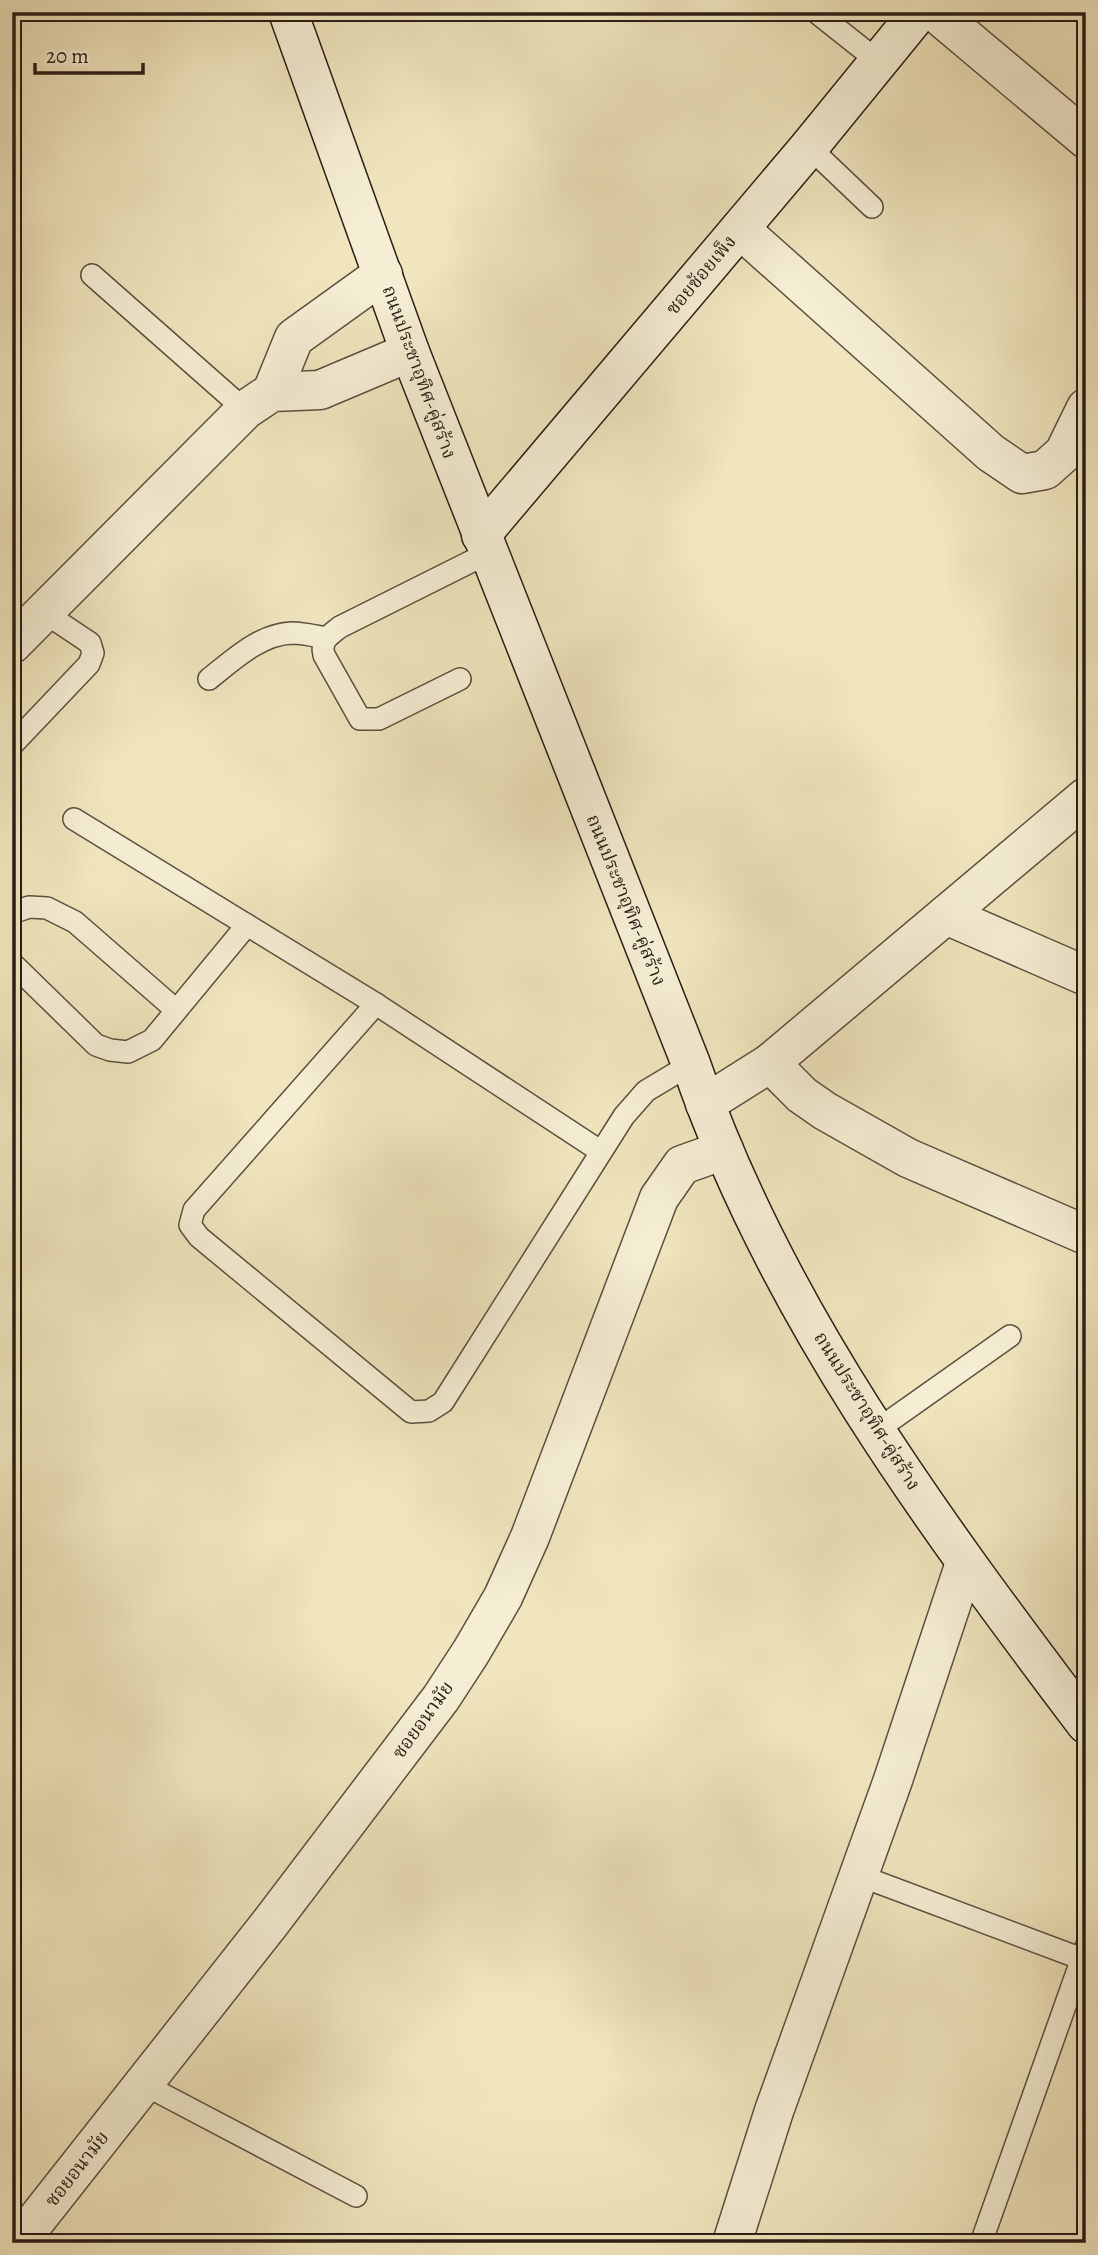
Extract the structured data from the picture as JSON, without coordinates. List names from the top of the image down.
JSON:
{
  "streets": {
    "street": ["ซอยช้อยเพ็ง", "ถนนประชาอุทิศ-คู่สร้าง", "ซอยอนามัย"]
  },
  "crossings": [
    ["ซอยช้อยเพ็ง", "ถนนประชาอุทิศ-คู่สร้าง"],
    ["ถนนประชาอุทิศ-คู่สร้าง", "ซอยอนามัย"]
  ],
  "scale_bar": "20 m"
}
